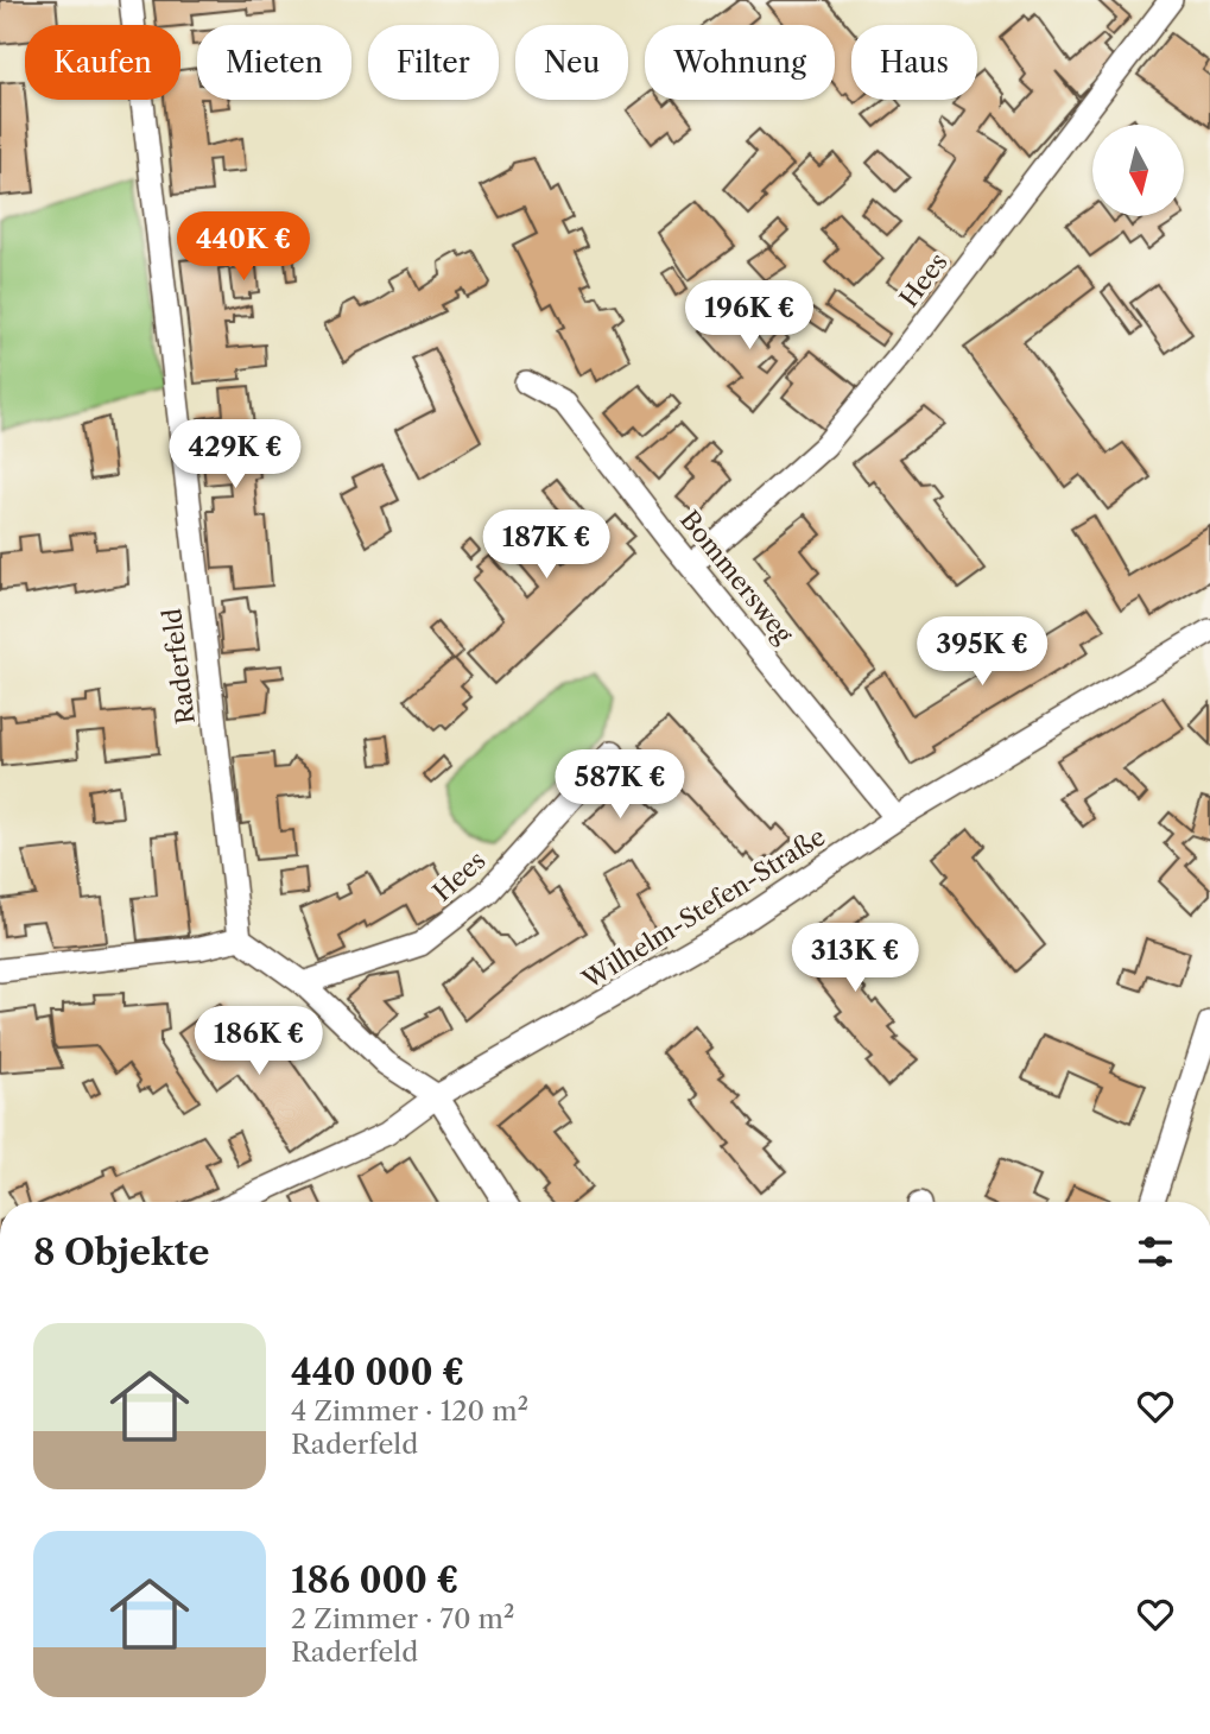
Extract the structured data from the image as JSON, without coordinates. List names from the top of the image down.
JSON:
{
  "streets": {
    "street": [
      "Hees",
      "Bommersweg",
      "Raderfeld",
      "Wilhelm-Stefen-Straße"
    ]
  },
  "crossings": [
    ["Hees", "Bommersweg"],
    ["Bommersweg", "Wilhelm-Stefen-Straße"]
  ],
  "north": "bottom",
  "page": {
    "chip": [
      "Kaufen",
      "Mieten",
      "Filter",
      "Neu",
      "Wohnung",
      "Haus"
    ],
    "price": [
      "440K €",
      "196K €",
      "429K €",
      "187K €",
      "395K €",
      "587K €",
      "313K €",
      "186K €"
    ],
    "heading": "8 Objekte",
    "list": [
      {
        "name": "440 000 €",
        "note": "4 Zimmer · 120 m² · Raderfeld"
      },
      {
        "name": "186 000 €",
        "note": "2 Zimmer · 70 m² · Raderfeld"
      }
    ]
  }
}
